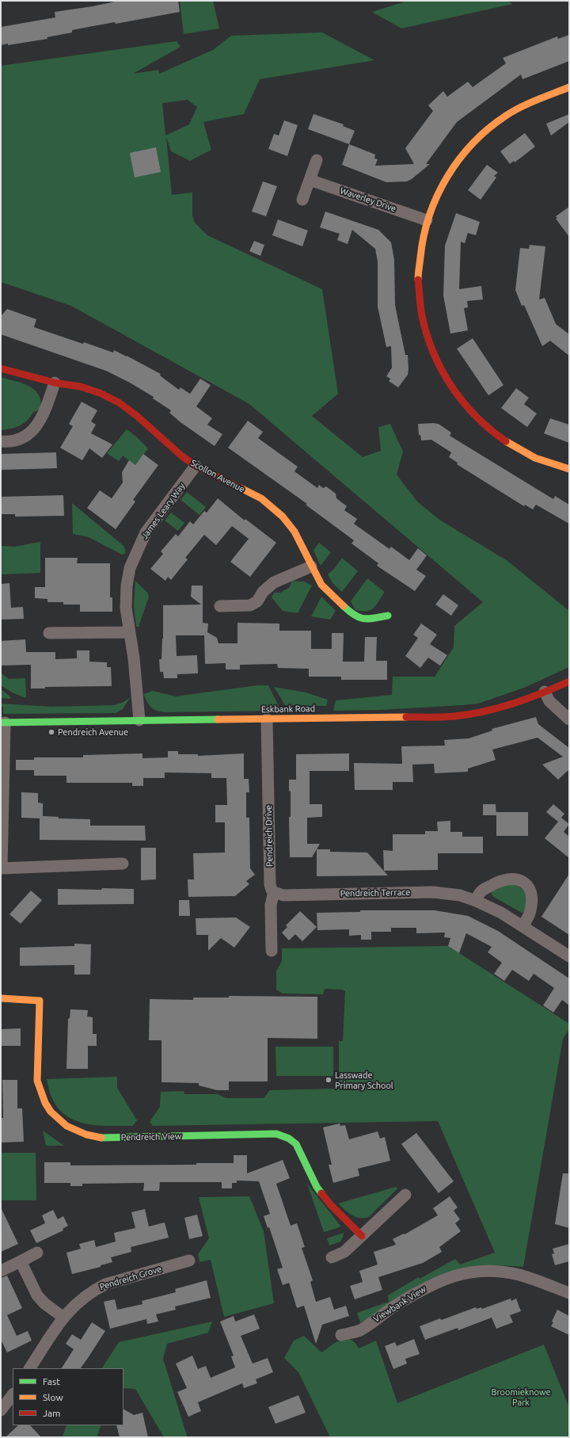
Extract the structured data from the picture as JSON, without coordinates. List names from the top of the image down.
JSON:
{
  "streets": {
    "street": [
      "Waverley Drive",
      "Scollon Avenue",
      "James Leary Way",
      "Eskbank Road",
      "Pendreich Drive",
      "Pendreich Terrace",
      "Pendreich View",
      "Pendreich Grove",
      "Viewbank View"
    ]
  },
  "crossings": [
    ["Scollon Avenue", "James Leary Way"],
    ["James Leary Way", "Eskbank Road"],
    ["Eskbank Road", "Pendreich Drive"],
    ["Pendreich Drive", "Pendreich Terrace"]
  ],
  "parks": ["Broomieknowe Park"],
  "places": ["Pendreich Avenue", "Lasswade Primary School"],
  "legend": ["Fast", "Slow", "Jam"]
}
